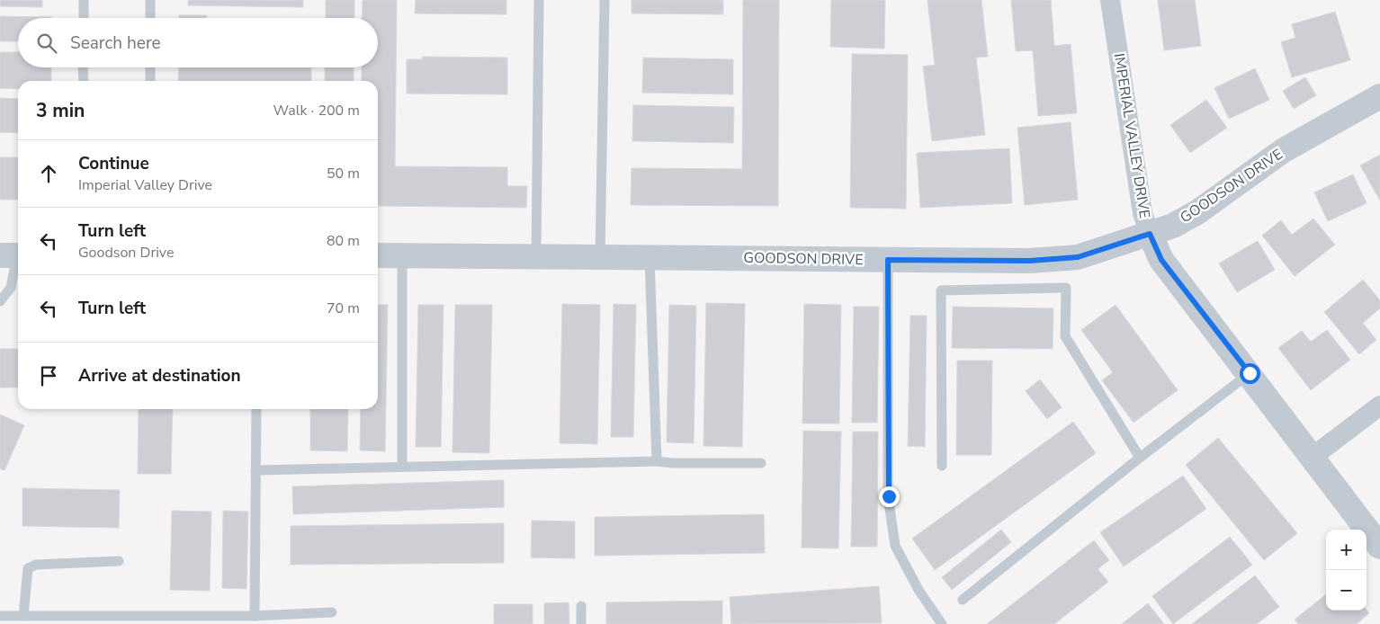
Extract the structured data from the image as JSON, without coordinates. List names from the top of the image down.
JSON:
{
  "streets": {
    "street": ["IMPERIAL VALLEY DRIVE", "GOODSON DRIVE"]
  },
  "crossings": [
    ["IMPERIAL VALLEY DRIVE", "GOODSON DRIVE"]
  ],
  "page": {
    "search": "Search here",
    "heading": ["3 min", "Walk · 200 m"],
    "list": [
      ["Continue", "Imperial Valley Drive", "50 m"],
      ["Turn left", "Goodson Drive", "80 m"],
      ["Turn left", "70 m"],
      "Arrive at destination"
    ],
    "map_buttons": ["+", "−"]
  }
}
